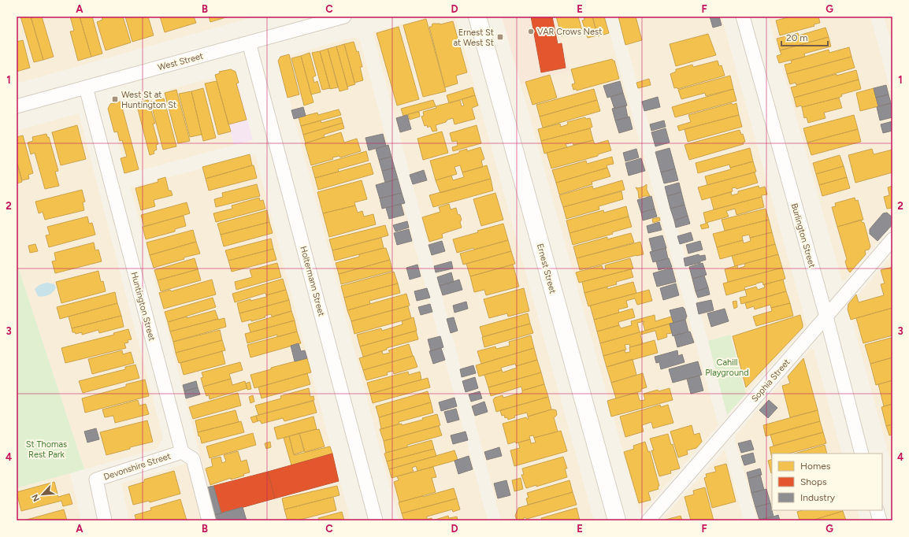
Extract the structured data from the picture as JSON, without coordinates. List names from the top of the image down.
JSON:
{
  "streets": {
    "street": [
      "West Street",
      "Burlington Street",
      "Ernest Street",
      "Holtermann Street",
      "Huntington Street",
      "Sophia Street",
      "Devonshire Street"
    ]
  },
  "crossings": [
    ["West Street", "Holtermann Street"],
    ["West Street", "Huntington Street"],
    ["Burlington Street", "Sophia Street"],
    ["Huntington Street", "Devonshire Street"]
  ],
  "parks": ["Cahill Playground", "St Thomas Rest Park"],
  "places": {
    "other": ["VAR Crows Nest"],
    "transit": ["Ernest St at West St", "West St at Huntington St"]
  },
  "legend": ["Homes", "Shops", "Industry"],
  "scale_bar": "20 m",
  "north": "bottom left",
  "grid": {
    "columns": [
      "A",
      "B",
      "C",
      "D",
      "E",
      "F",
      "G"
    ],
    "rows": [
      "1",
      "2",
      "3",
      "4"
    ]
  }
}
